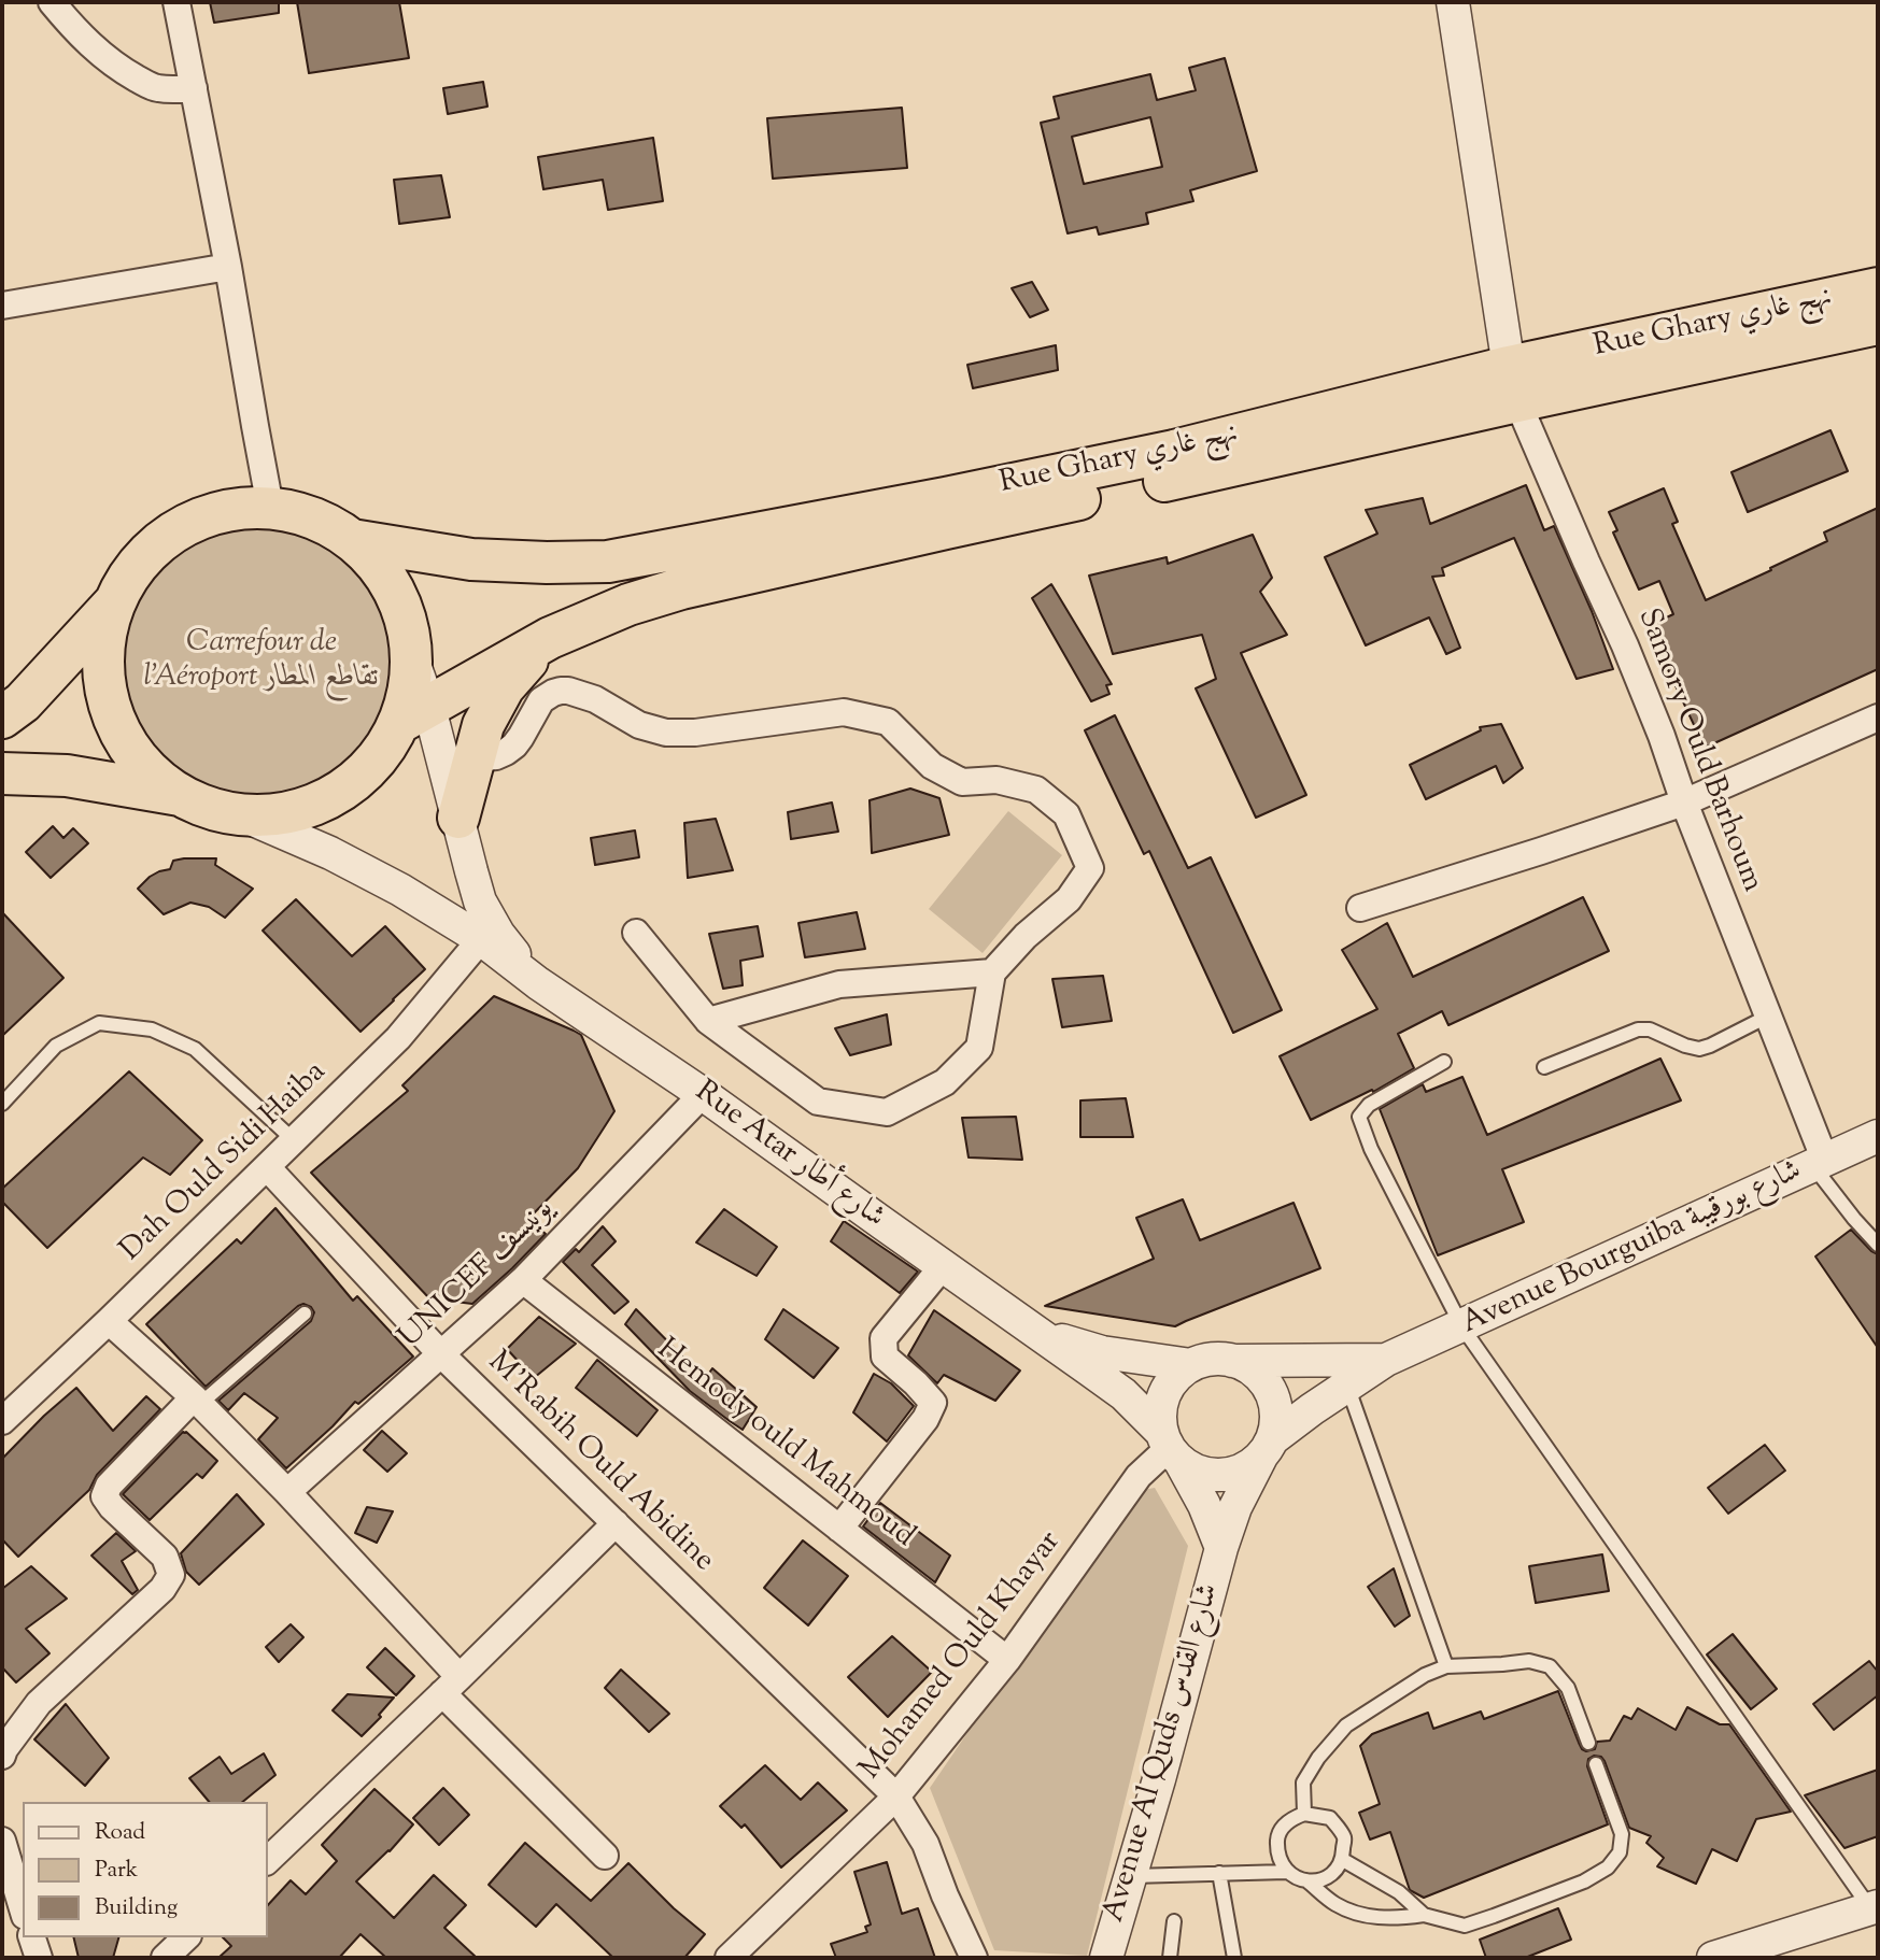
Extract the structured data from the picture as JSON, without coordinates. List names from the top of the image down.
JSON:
{
  "streets": {
    "highway": ["Rue Ghary نهج غاري"],
    "street": [
      "Samory Ould Barhoum",
      "Rue Atar شارع أطار",
      "Dah Ould Sidi Haiba",
      "Avenue Bourguiba شارع بورقيبة",
      "UNICEF يونيسف",
      "Hemody ould Mahmoud",
      "M'Rabih Ould Abidine",
      "Mohamed Ould Khayar",
      "Avenue Al Quds شارع القدس"
    ]
  },
  "crossings": [
    ["Rue Ghary نهج غاري", "Samory Ould Barhoum"],
    ["Rue Ghary نهج غاري", "Rue Atar شارع أطار"],
    ["Samory Ould Barhoum", "Avenue Bourguiba شارع بورقيبة"],
    ["Rue Atar شارع أطار", "Dah Ould Sidi Haiba"],
    ["Rue Atar شارع أطار", "Avenue Bourguiba شارع بورقيبة"],
    ["Rue Atar شارع أطار", "UNICEF يونيسف"],
    ["Rue Atar شارع أطار", "Mohamed Ould Khayar"],
    ["Rue Atar شارع أطار", "Avenue Al Quds شارع القدس"],
    ["Dah Ould Sidi Haiba", "M'Rabih Ould Abidine"],
    ["Avenue Bourguiba شارع بورقيبة", "Mohamed Ould Khayar"],
    ["Avenue Bourguiba شارع بورقيبة", "Avenue Al Quds شارع القدس"],
    ["UNICEF يونيسف", "Hemody ould Mahmoud"],
    ["UNICEF يونيسف", "M'Rabih Ould Abidine"],
    ["Hemody ould Mahmoud", "Mohamed Ould Khayar"],
    ["M'Rabih Ould Abidine", "Mohamed Ould Khayar"],
    ["Mohamed Ould Khayar", "Avenue Al Quds شارع القدس"]
  ],
  "parks": ["Carrefour de l'Aéroport تقاطع المطار"],
  "legend": ["Road", "Park", "Building"]
}
